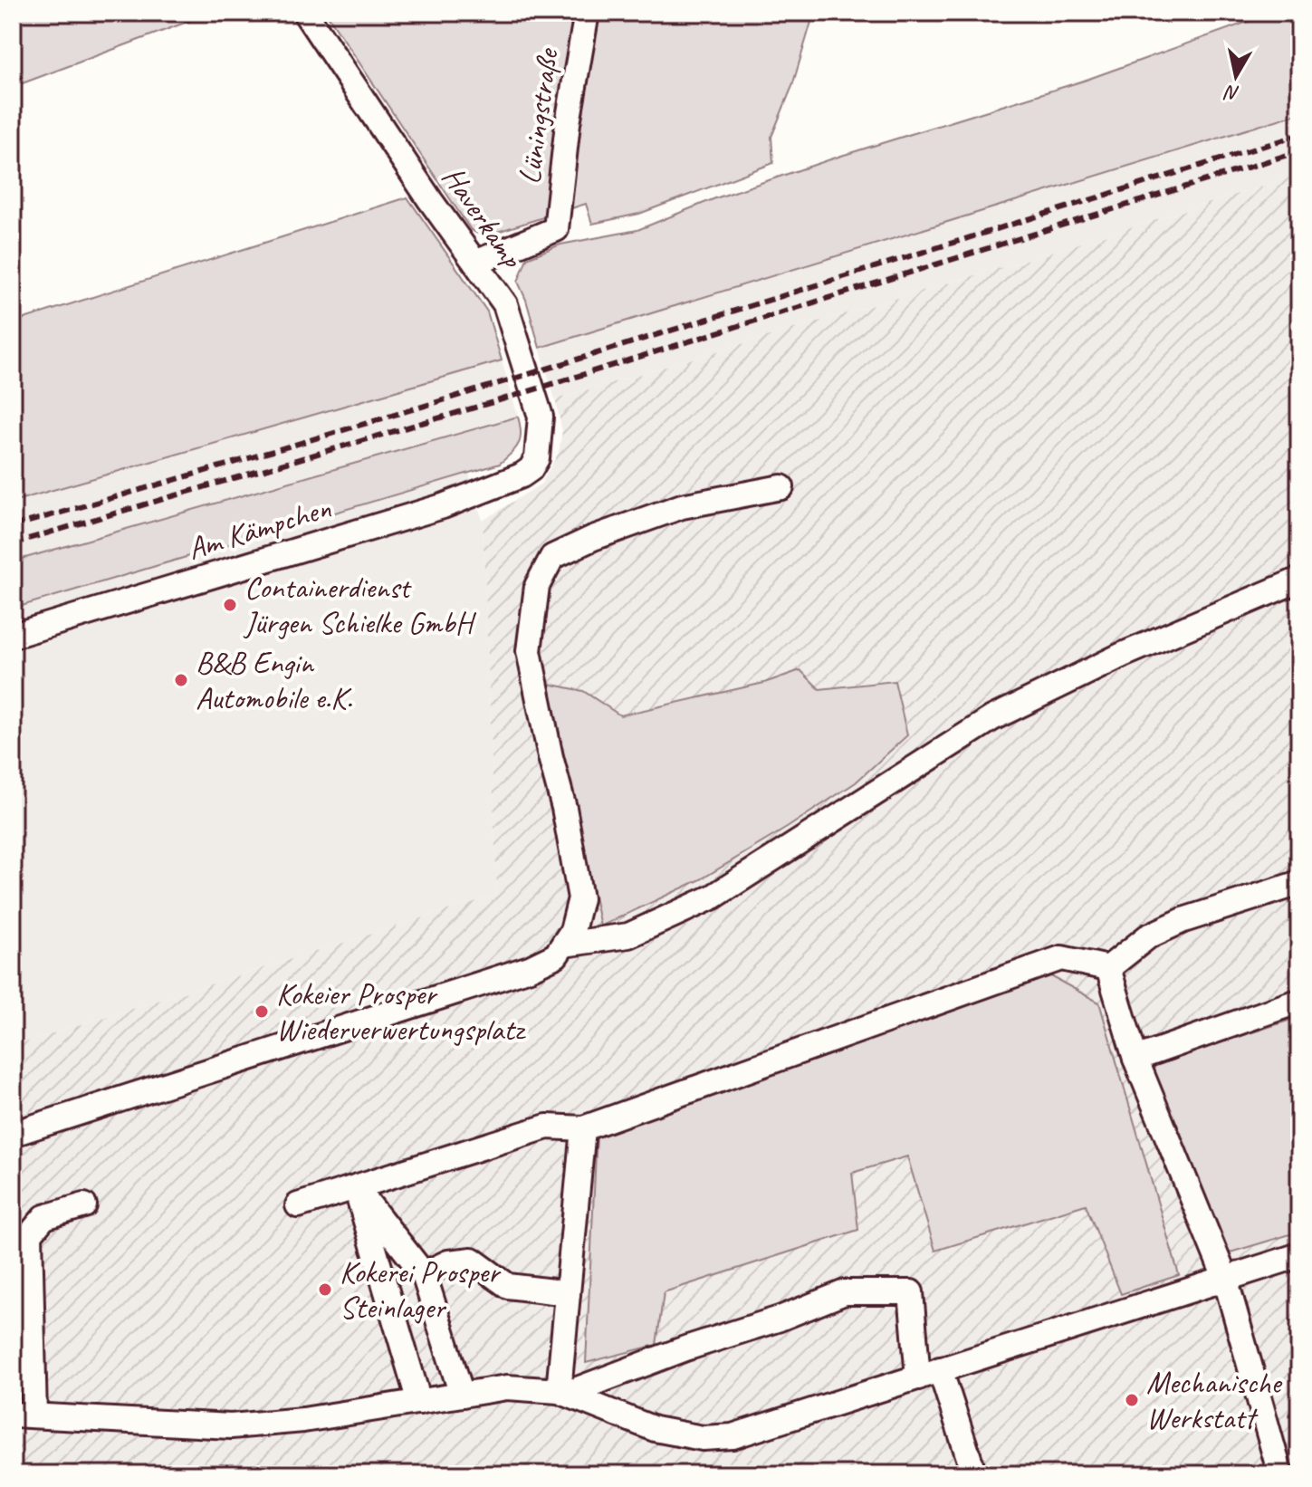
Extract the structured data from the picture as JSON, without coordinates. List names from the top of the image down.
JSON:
{
  "streets": {
    "street": ["Lüningstraße", "Haverkamp", "Am Kämpchen"]
  },
  "crossings": [
    ["Lüningstraße", "Haverkamp"],
    ["Haverkamp", "Am Kämpchen"]
  ],
  "places": [
    "Containerdienst Jürgen Schielke GmbH",
    "B&B Engin Automobile e.K.",
    "Kokeier Prosper Wiederverwertungsplatz",
    "Kokerei Prosper Steinlager",
    "Mechanische Werkstatt"
  ],
  "north": "bottom"
}
